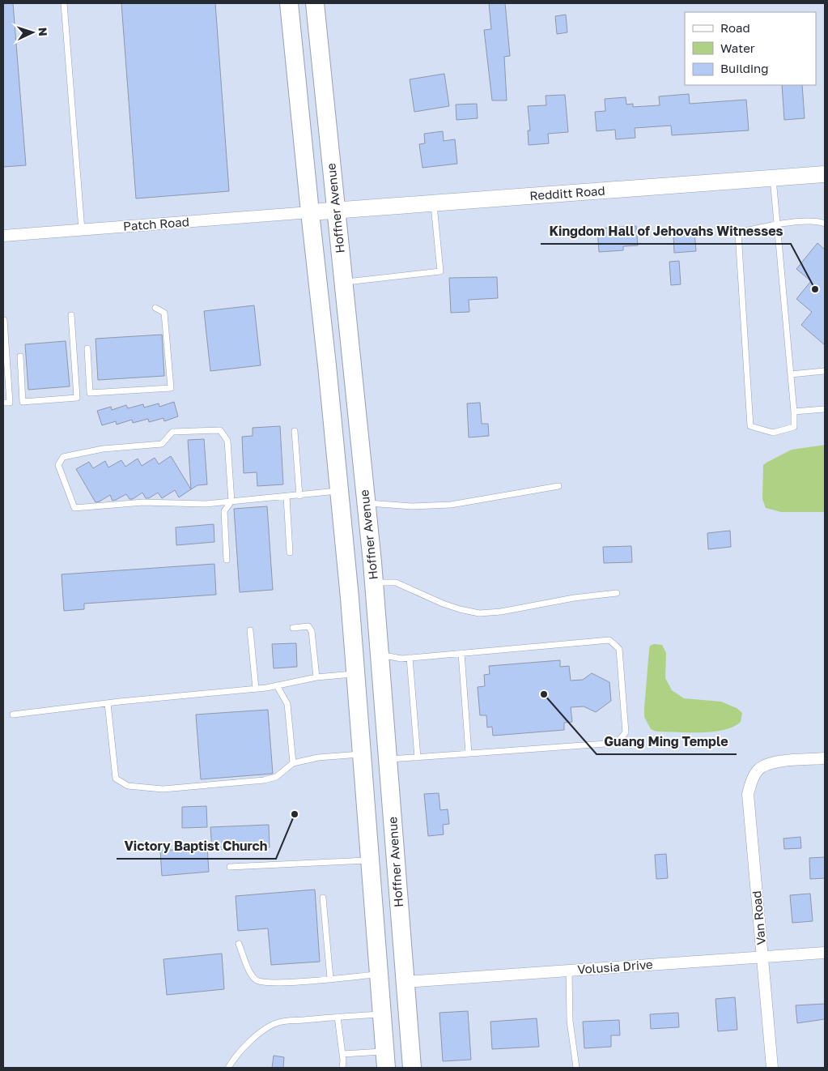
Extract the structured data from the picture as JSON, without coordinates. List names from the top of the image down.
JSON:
{
  "streets": {
    "main road": ["Hoffner Avenue"],
    "street": [
      "Redditt Road",
      "Patch Road",
      "Van Road",
      "Volusia Drive"
    ]
  },
  "crossings": [
    ["Redditt Road", "Hoffner Avenue"],
    ["Redditt Road", "Patch Road"],
    ["Hoffner Avenue", "Patch Road"],
    ["Hoffner Avenue", "Volusia Drive"],
    ["Van Road", "Volusia Drive"]
  ],
  "places": ["Kingdom Hall of Jehovahs Witnesses", "Guang Ming Temple", "Victory Baptist Church"],
  "legend": ["Road", "Water", "Building"],
  "north": "right"
}
